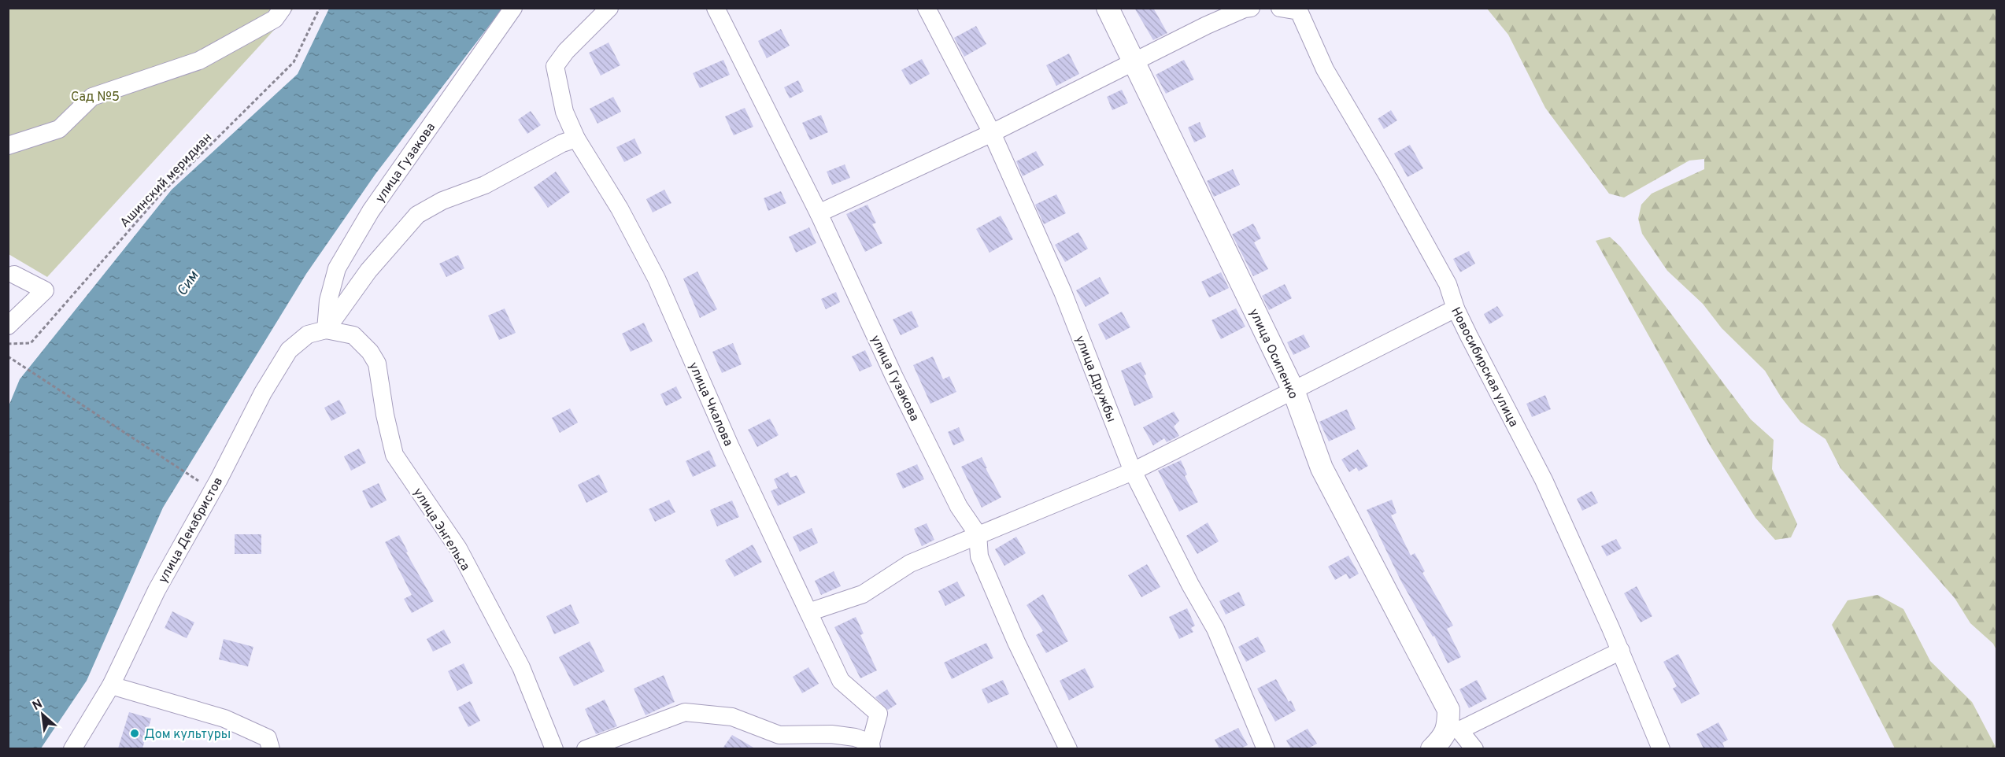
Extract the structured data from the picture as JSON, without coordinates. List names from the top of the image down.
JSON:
{
  "streets": {
    "main road": ["улица Осипенко"],
    "street": [
      "улица Гузакова",
      "Новосибирская улица",
      "улица Дружбы",
      "улица Чкалова",
      "улица Энгельса",
      "улица Декабристов"
    ],
    "path": ["Ашинский меридиан"]
  },
  "crossings": [
    ["улица Гузакова", "улица Энгельса"],
    ["улица Гузакова", "улица Декабристов"],
    ["улица Энгельса", "улица Декабристов"]
  ],
  "water": ["Сим"],
  "parks": ["Сад №5"],
  "places": ["Дом культуры"],
  "north": "top left"
}
